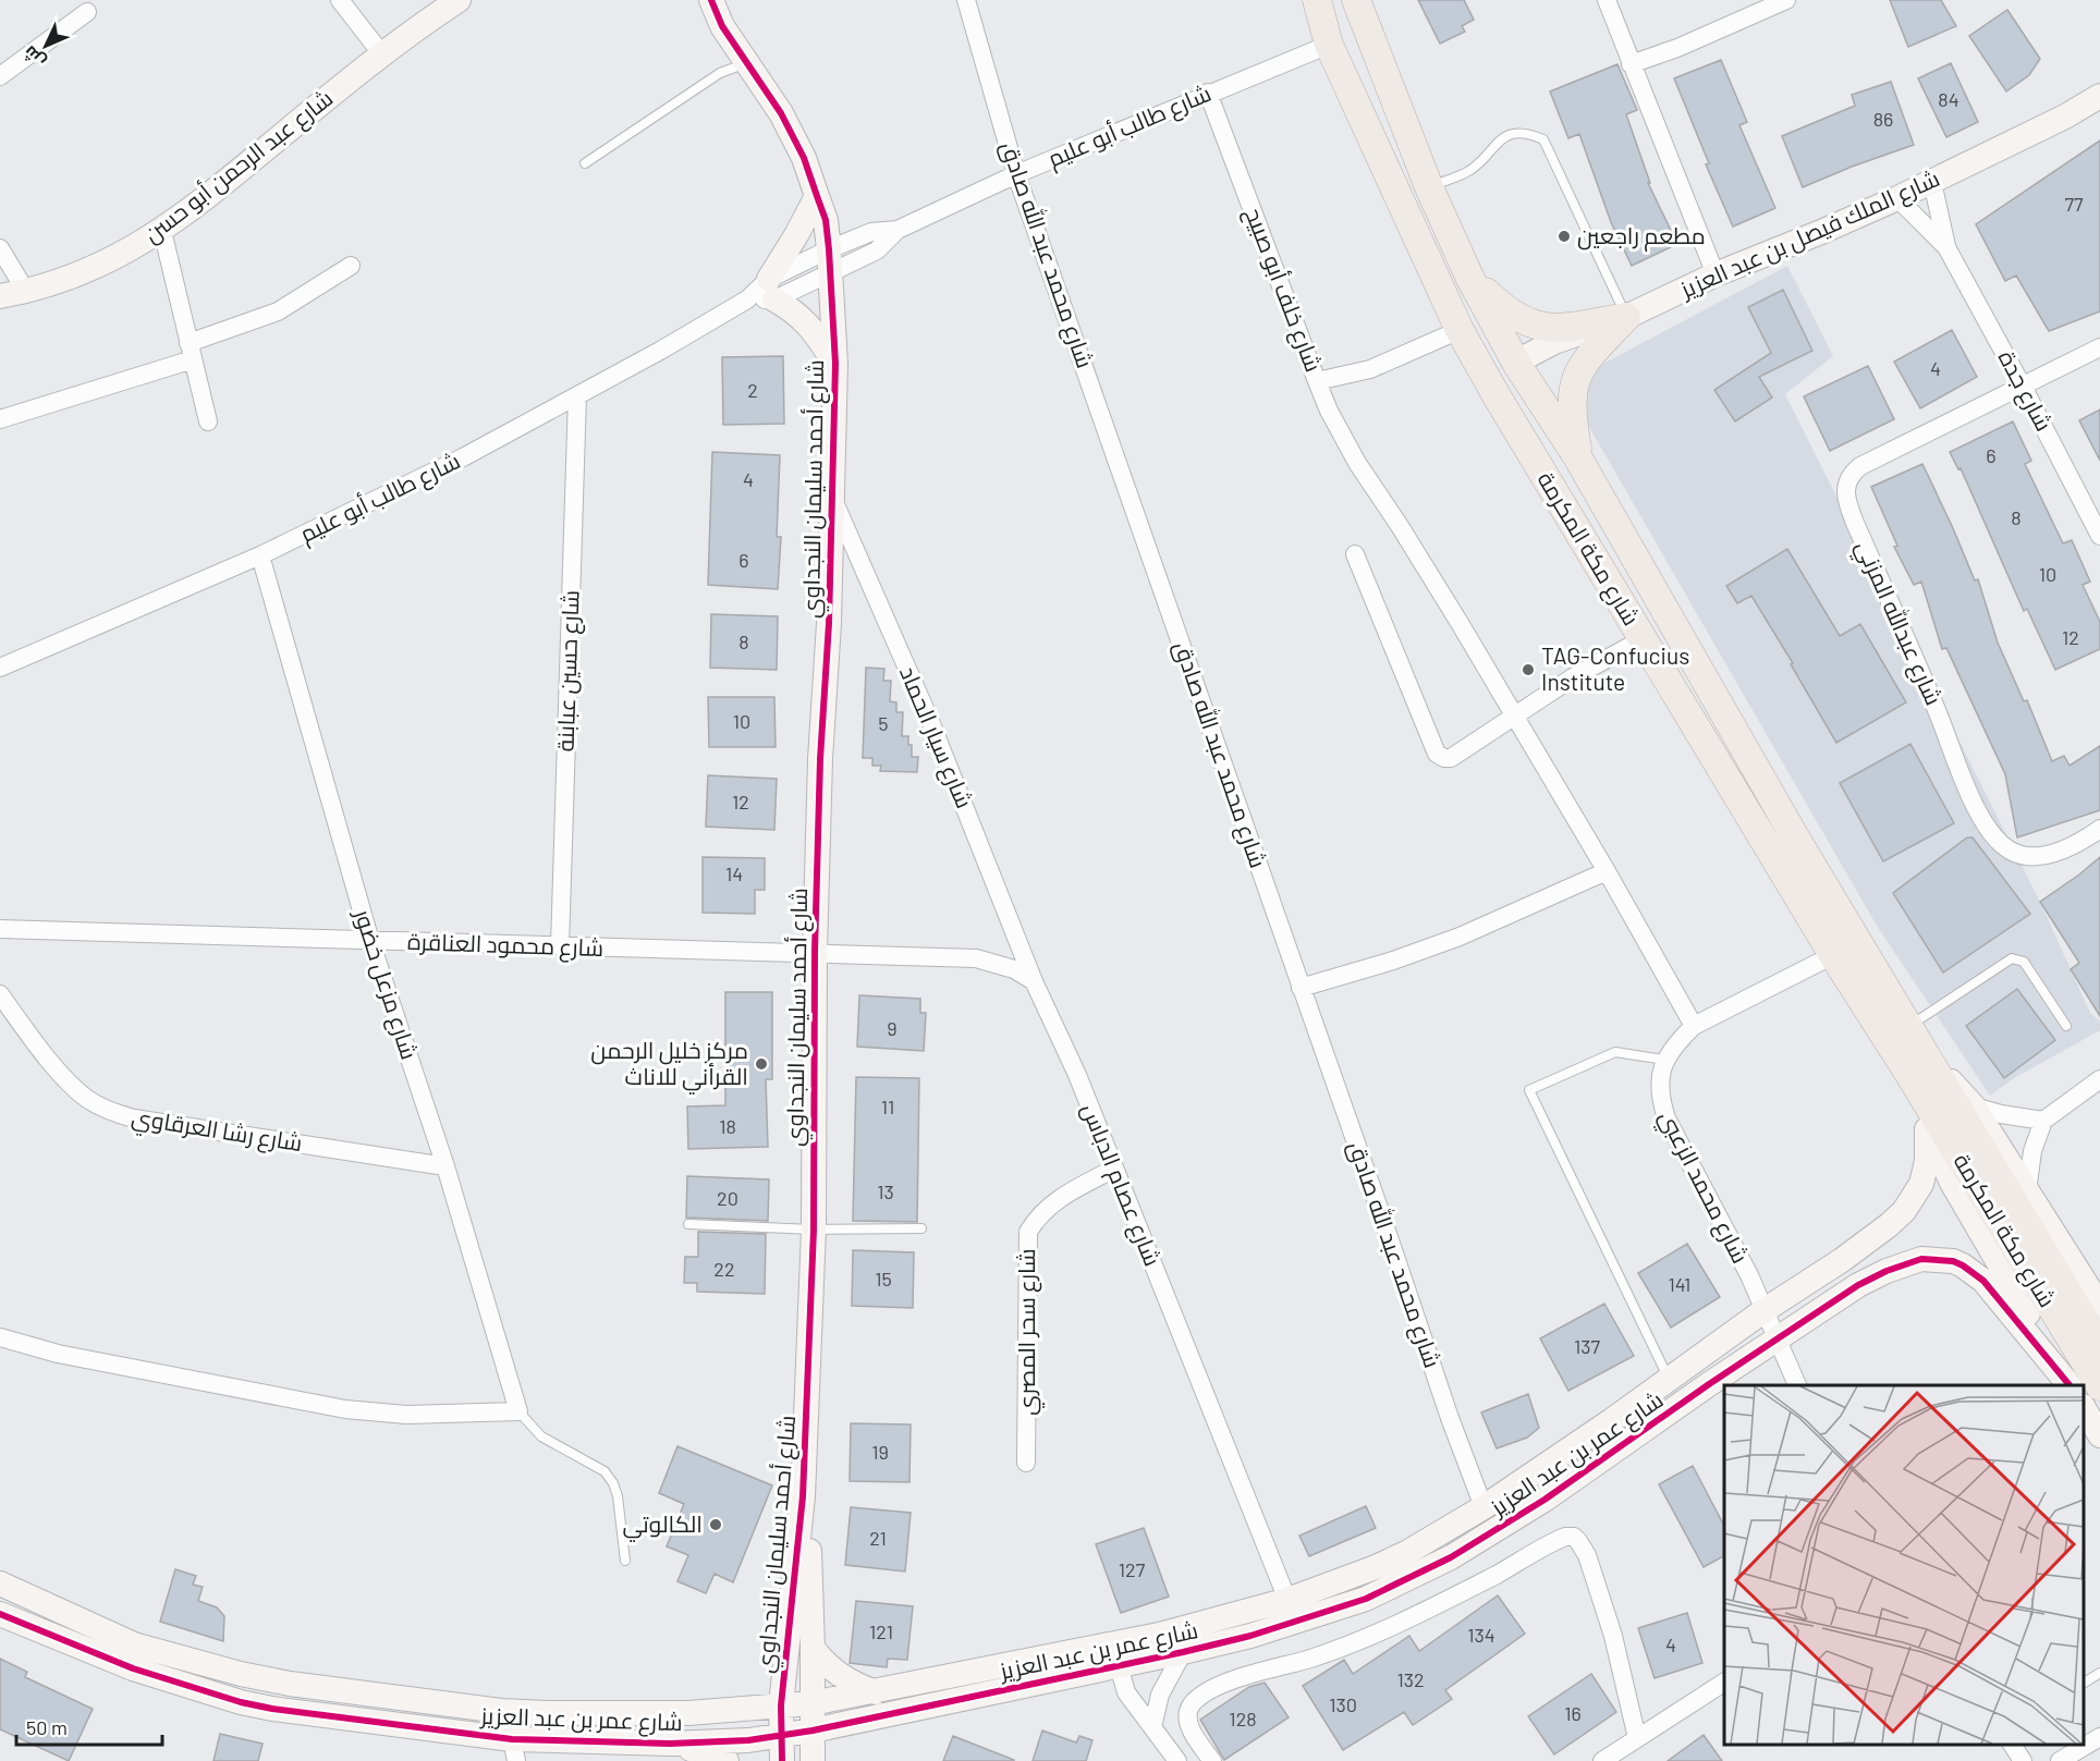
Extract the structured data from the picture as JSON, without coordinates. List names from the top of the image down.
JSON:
{
  "streets": {
    "main road": ["شارع مكة المكرمة"],
    "street": [
      "شارع طالب أبو عليم",
      "شارع عبد الرحمن أبو حسن",
      "شارع الملك فيصل بن عبد العزيز",
      "شارع محمد عبد الله صادق",
      "شارع خلف أبو صبيح",
      "شارع جدة",
      "شارع أحمد سليمان النجداوي",
      "شارع عبدالله المزني",
      "شارع حسين عبابنة",
      "شارع سيار الحماد",
      "شارع محمود العناقرة",
      "شارع مزعل خضور",
      "شارع رشا العرقاوي",
      "شارع عصام الدباس",
      "شارع محمد الزعبي",
      "شارع سحر المصري",
      "شارع عمر بن عبد العزيز"
    ]
  },
  "crossings": [
    ["شارع طالب أبو عليم", "شارع محمد عبد الله صادق"],
    ["شارع طالب أبو عليم", "شارع خلف أبو صبيح"],
    ["شارع طالب أبو عليم", "شارع أحمد سليمان النجداوي"],
    ["شارع طالب أبو عليم", "شارع مكة المكرمة"],
    ["شارع طالب أبو عليم", "شارع حسين عبابنة"],
    ["شارع طالب أبو عليم", "شارع مزعل خضور"],
    ["شارع الملك فيصل بن عبد العزيز", "شارع جدة"],
    ["شارع الملك فيصل بن عبد العزيز", "شارع مكة المكرمة"],
    ["شارع محمد عبد الله صادق", "شارع عمر بن عبد العزيز"],
    ["شارع خلف أبو صبيح", "شارع مكة المكرمة"],
    ["شارع جدة", "شارع عبدالله المزني"],
    ["شارع أحمد سليمان النجداوي", "شارع سيار الحماد"],
    ["شارع أحمد سليمان النجداوي", "شارع محمود العناقرة"],
    ["شارع أحمد سليمان النجداوي", "شارع عمر بن عبد العزيز"],
    ["شارع مكة المكرمة", "شارع عمر بن عبد العزيز"],
    ["شارع حسين عبابنة", "شارع محمود العناقرة"],
    ["شارع سيار الحماد", "شارع عصام الدباس"],
    ["شارع محمود العناقرة", "شارع مزعل خضور"],
    ["شارع مزعل خضور", "شارع رشا العرقاوي"],
    ["شارع عصام الدباس", "شارع سحر المصري"],
    ["شارع عصام الدباس", "شارع عمر بن عبد العزيز"],
    ["شارع محمد الزعبي", "شارع عمر بن عبد العزيز"]
  ],
  "places": [
    "مطعم راجعين",
    "TAG-Confucius Institute",
    "مركز خليل الرحمن القرأني للاناث",
    "الكالوتي"
  ],
  "house_numbers": [
    "84",
    "86",
    "77",
    "4",
    "2",
    "6",
    "4",
    "8",
    "6",
    "10",
    "12",
    "8",
    "10",
    "5",
    "12",
    "14",
    "9",
    "11",
    "18",
    "13",
    "20",
    "22",
    "15",
    "141",
    "137",
    "19",
    "21",
    "127",
    "121",
    "134",
    "4",
    "132",
    "130",
    "16",
    "128"
  ],
  "scale_bar": "50 m",
  "north": "bottom left"
}
